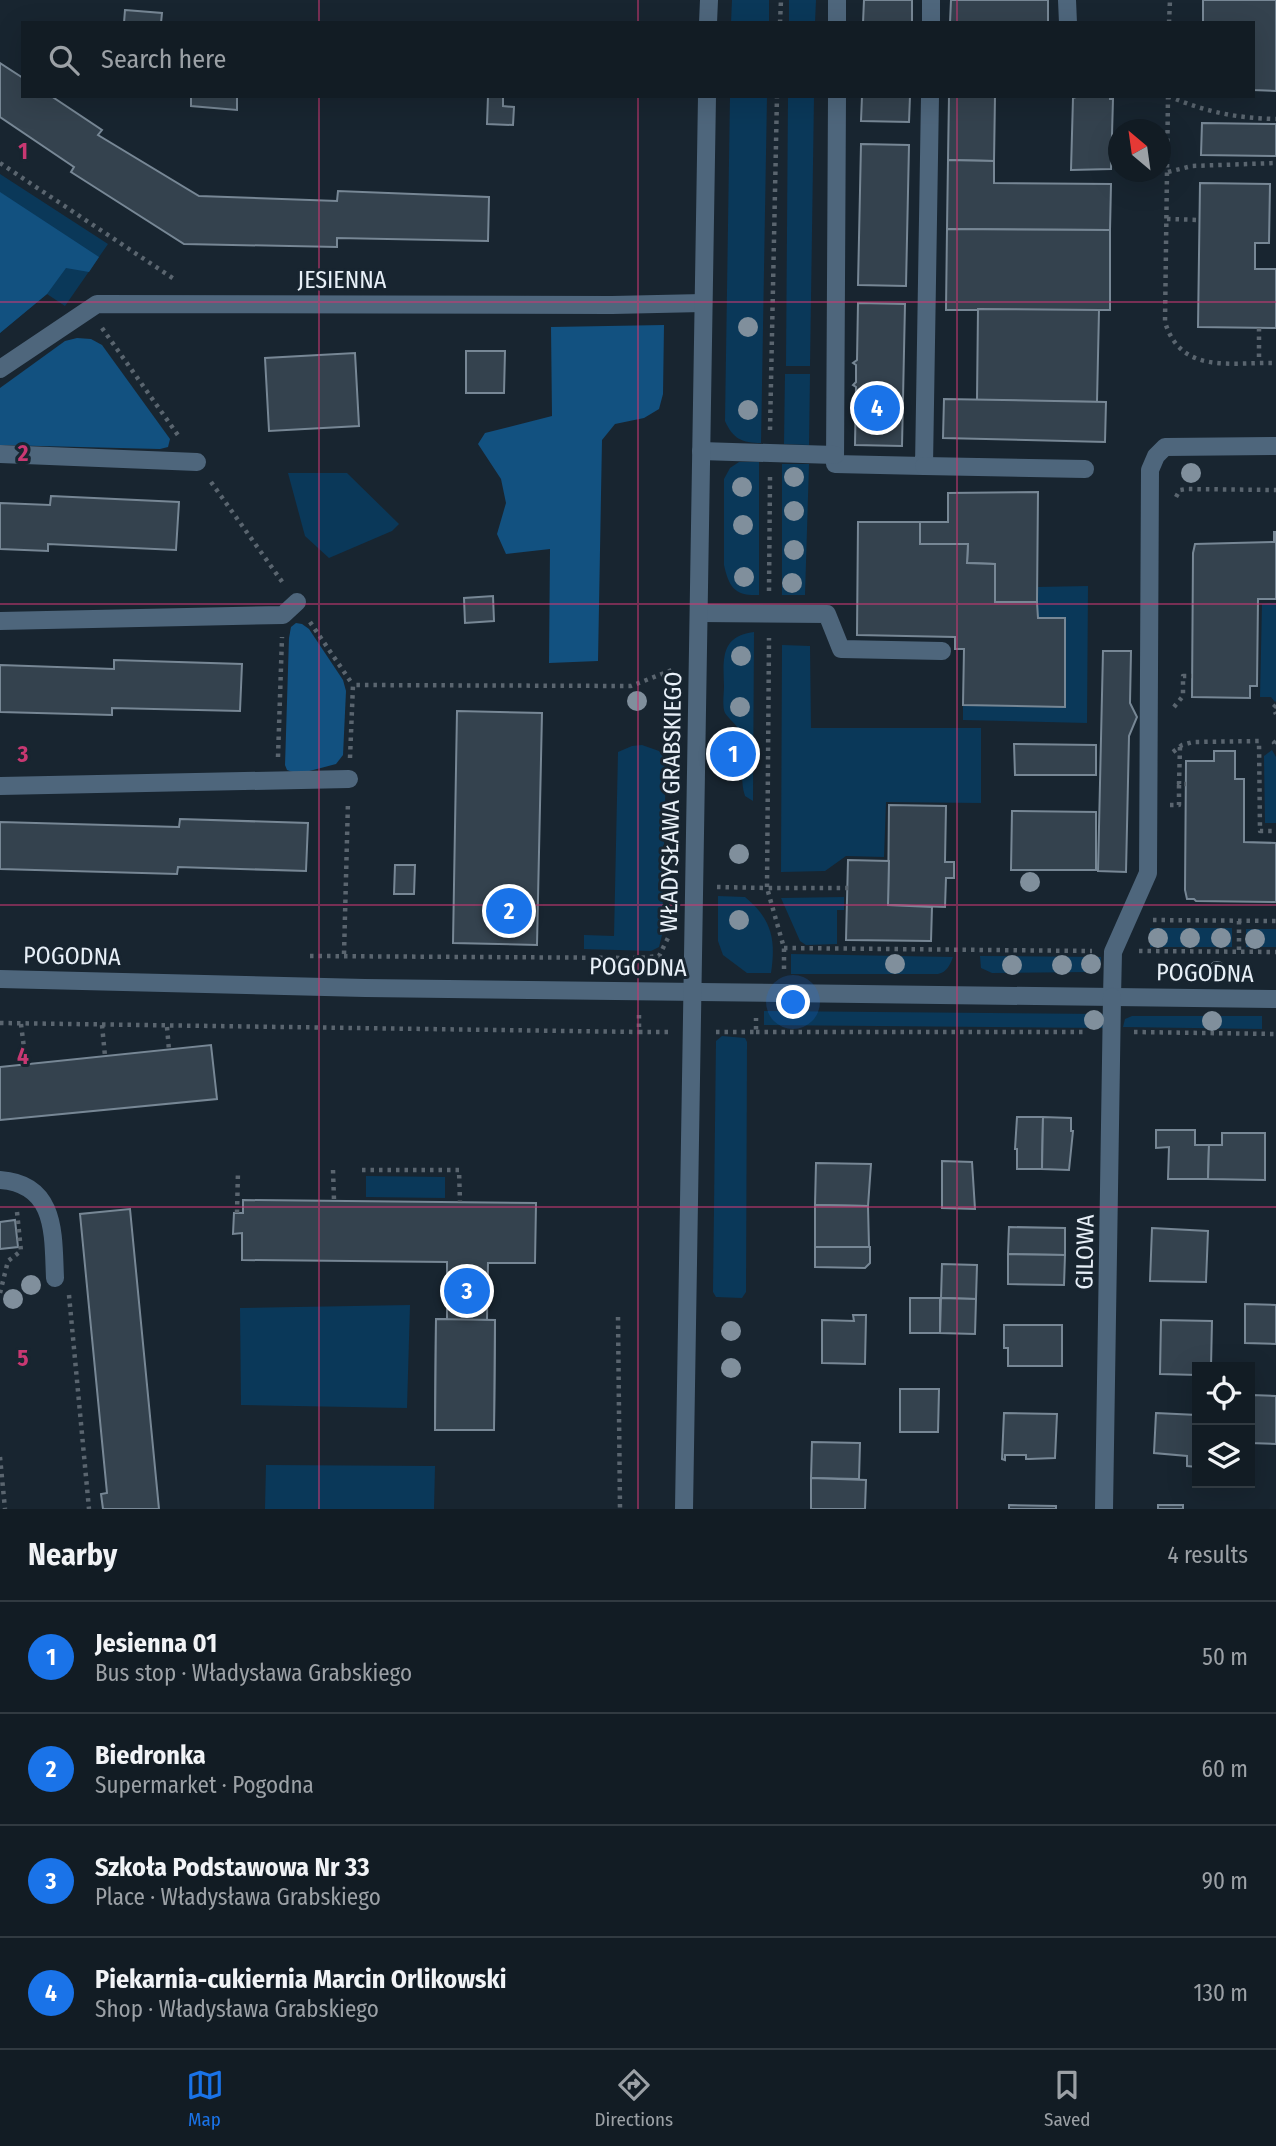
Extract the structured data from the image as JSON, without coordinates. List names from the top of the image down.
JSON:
{
  "streets": {
    "street": [
      "JESIENNA",
      "WŁADYSŁAWA GRABSKIEGO",
      "POGODNA",
      "GILOWA"
    ]
  },
  "crossings": [
    ["JESIENNA", "WŁADYSŁAWA GRABSKIEGO"],
    ["WŁADYSŁAWA GRABSKIEGO", "POGODNA"],
    ["POGODNA", "GILOWA"]
  ],
  "north": "top left",
  "page": {
    "search": "Search here",
    "pins": [
      "4",
      "1",
      "2",
      "3"
    ],
    "heading": ["Nearby", "4 results"],
    "list": [
      {
        "mark": "1",
        "name": "Jesienna 01",
        "note": "Bus stop · Władysława Grabskiego",
        "value": "50 m"
      },
      {
        "mark": "2",
        "name": "Biedronka",
        "note": "Supermarket · Pogodna",
        "value": "60 m"
      },
      {
        "mark": "3",
        "name": "Szkoła Podstawowa Nr 33",
        "note": "Place · Władysława Grabskiego",
        "value": "90 m"
      },
      {
        "mark": "4",
        "name": "Piekarnia-cukiernia Marcin Orlikowski",
        "note": "Shop · Władysława Grabskiego",
        "value": "130 m"
      }
    ],
    "nav": ["Map", "Directions", "Saved"]
  },
  "grid": {
    "rows": [
      "1",
      "2",
      "3",
      "4",
      "5"
    ]
  }
}
